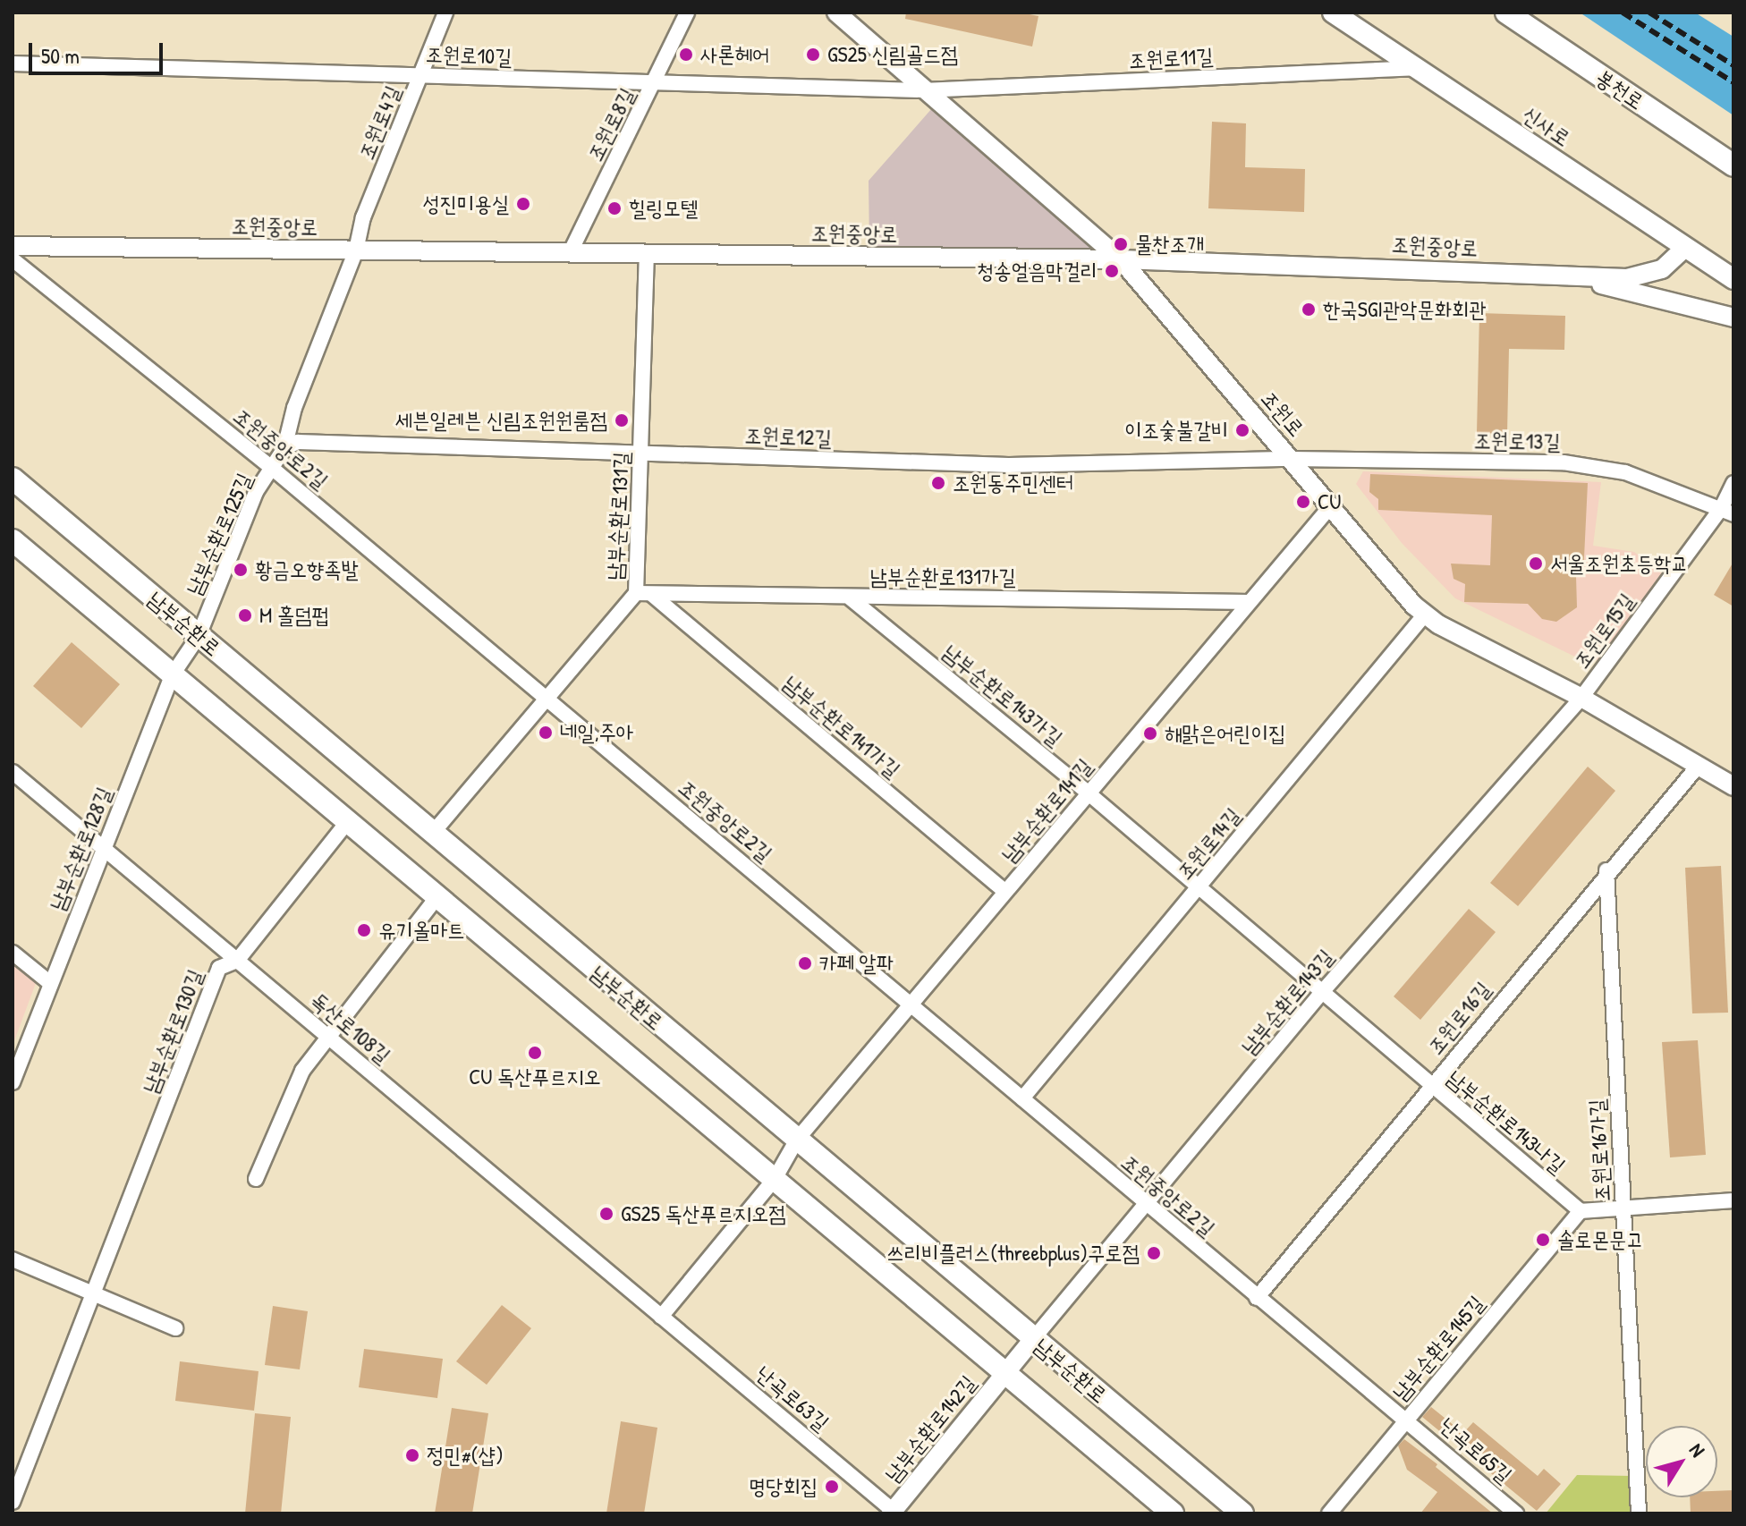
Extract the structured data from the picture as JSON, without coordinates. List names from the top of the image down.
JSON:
{
  "streets": {
    "main road": ["봉천로", "신사로", "남부순환로"],
    "street": [
      "조원로10길",
      "조원로11길",
      "조원로4길",
      "조원로8길",
      "조원중앙로",
      "조원로",
      "조원로12길",
      "조원로13길",
      "조원중앙로2길",
      "남부순환로131길",
      "남부순환로125길",
      "남부순환로131가길",
      "조원로15길",
      "남부순환로143가길",
      "남부순환로141가길",
      "남부순환로141길",
      "조원로14길",
      "남부순환로128길",
      "남부순환로143길",
      "조원로16길",
      "독산로108길",
      "남부순환로130길",
      "남부순환로143나길",
      "조원로16가길",
      "남부순환로145길",
      "난곡로63길",
      "남부순환로142길",
      "난곡로65길"
    ]
  },
  "crossings": [
    ["조원로10길", "조원로11길"],
    ["조원로10길", "조원로4길"],
    ["조원로10길", "조원로8길"],
    ["조원로10길", "조원로"],
    ["조원로11길", "신사로"],
    ["조원로11길", "조원로"],
    ["조원로4길", "조원중앙로"],
    ["조원로4길", "남부순환로125길"],
    ["조원로8길", "조원중앙로"],
    ["신사로", "조원중앙로"],
    ["조원중앙로", "조원로"],
    ["조원중앙로", "남부순환로131길"],
    ["조원중앙로", "남부순환로125길"],
    ["조원로", "조원로12길"],
    ["조원로", "조원로13길"],
    ["조원로", "조원로15길"],
    ["조원로", "남부순환로141길"],
    ["조원로", "조원로14길"],
    ["조원로", "남부순환로143길"],
    ["조원로", "조원로16길"],
    ["조원로12길", "조원로13길"],
    ["조원로12길", "남부순환로131길"],
    ["조원로12길", "남부순환로125길"],
    ["조원로13길", "조원로15길"],
    ["조원중앙로2길", "남부순환로131길"],
    ["조원중앙로2길", "남부순환로125길"],
    ["조원중앙로2길", "남부순환로141길"],
    ["조원중앙로2길", "조원로14길"],
    ["조원중앙로2길", "남부순환로143길"],
    ["조원중앙로2길", "조원로16길"],
    ["조원중앙로2길", "남부순환로145길"],
    ["조원중앙로2길", "난곡로65길"],
    ["남부순환로131길", "남부순환로131가길"],
    ["남부순환로131길", "남부순환로"],
    ["남부순환로131길", "남부순환로141가길"],
    ["남부순환로125길", "남부순환로"],
    ["남부순환로125길", "남부순환로128길"],
    ["남부순환로131가길", "남부순환로143가길"],
    ["남부순환로131가길", "남부순환로141가길"],
    ["남부순환로131가길", "남부순환로141길"],
    ["남부순환로", "남부순환로141길"],
    ["남부순환로", "남부순환로128길"],
    ["남부순환로", "남부순환로143길"],
    ["남부순환로", "남부순환로130길"],
    ["남부순환로", "남부순환로142길"],
    ["조원로15길", "남부순환로143길"],
    ["남부순환로143가길", "남부순환로141길"],
    ["남부순환로143가길", "조원로14길"],
    ["남부순환로143가길", "남부순환로143길"],
    ["남부순환로143가길", "남부순환로143나길"],
    ["남부순환로141가길", "남부순환로141길"],
    ["남부순환로141길", "독산로108길"],
    ["남부순환로141길", "난곡로63길"],
    ["남부순환로128길", "독산로108길"],
    ["남부순환로143길", "남부순환로143나길"],
    ["남부순환로143길", "남부순환로142길"],
    ["조원로16길", "남부순환로143나길"],
    ["조원로16길", "조원로16가길"],
    ["독산로108길", "남부순환로130길"],
    ["독산로108길", "난곡로63길"],
    ["남부순환로143나길", "남부순환로145길"],
    ["남부순환로145길", "난곡로65길"],
    ["난곡로63길", "남부순환로142길"]
  ],
  "places": [
    "사론헤어",
    "GS25 신림골드점",
    "성진미용실",
    "힐링모텔",
    "물찬조개",
    "청송얼음막걸리",
    "한국SGI관악문화회관",
    "세븐일레븐 신림조원원룸점",
    "이조숯불갈비",
    "조원동주민센터",
    "CU",
    "서울조원초등학교",
    "황금오향족발",
    "M 홀덤펍",
    "네일,주아",
    "해맑은어린이집",
    "유기올마트",
    "카페 알파",
    "CU 독산푸르지오",
    "GS25 독산푸르지오점",
    "솔로몬문고",
    "쓰리비플러스(threebplus)구로점",
    "정민#(샵)",
    "명당회집"
  ],
  "scale_bar": "50 m",
  "north": "top right"
}
